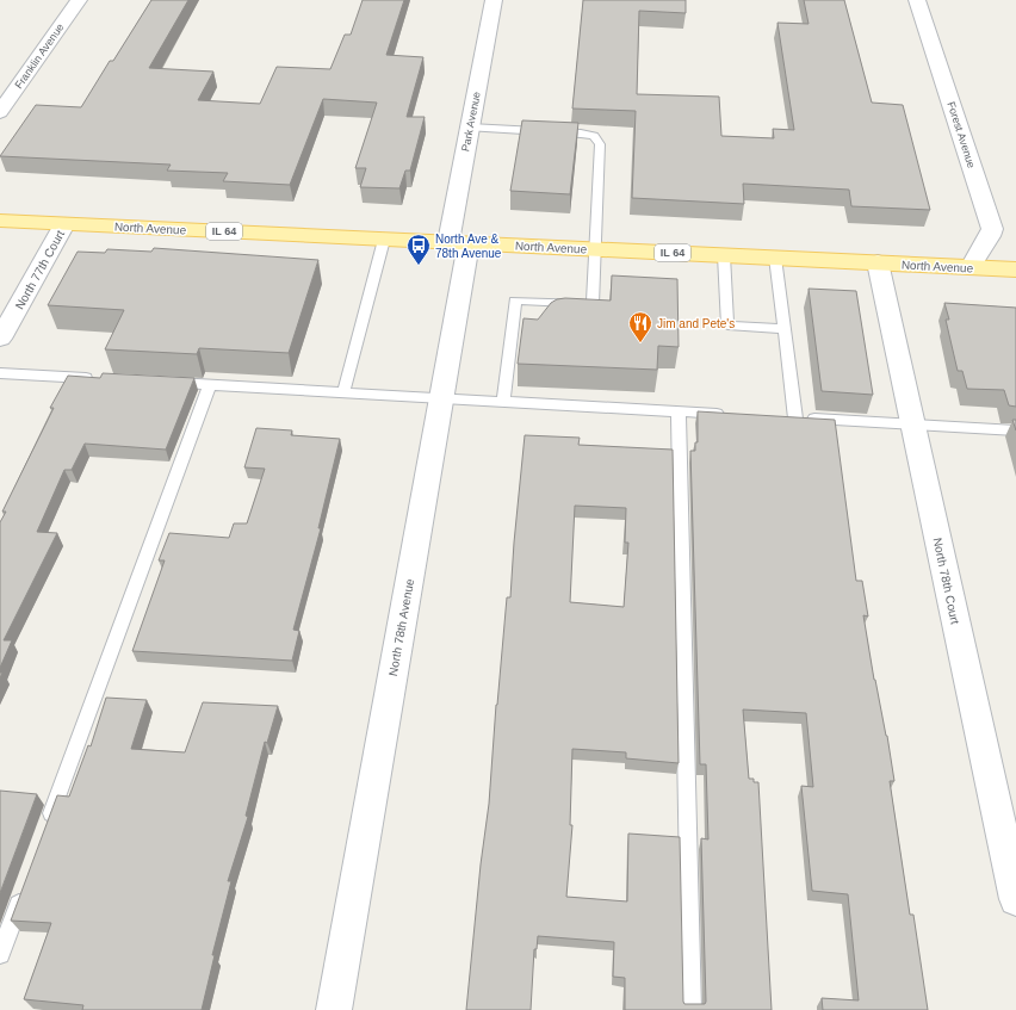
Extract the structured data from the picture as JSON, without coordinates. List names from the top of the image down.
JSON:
{
  "streets": {
    "main road": ["North Avenue", "IL 64"],
    "street": [
      "Franklin Avenue",
      "Park Avenue",
      "Forest Avenue",
      "North 77th Court",
      "North 78th Court",
      "North 78th Avenue"
    ]
  },
  "crossings": [
    ["Park Avenue", "North Avenue"],
    ["Park Avenue", "North 78th Avenue"],
    ["Forest Avenue", "North Avenue"],
    ["North Avenue", "North 77th Court"],
    ["North Avenue", "North 78th Court"],
    ["North Avenue", "North 78th Avenue"]
  ],
  "places": {
    "bus stop": ["North Ave & 78th Avenue"],
    "restaurant": ["Jim and Pete's"]
  }
}
